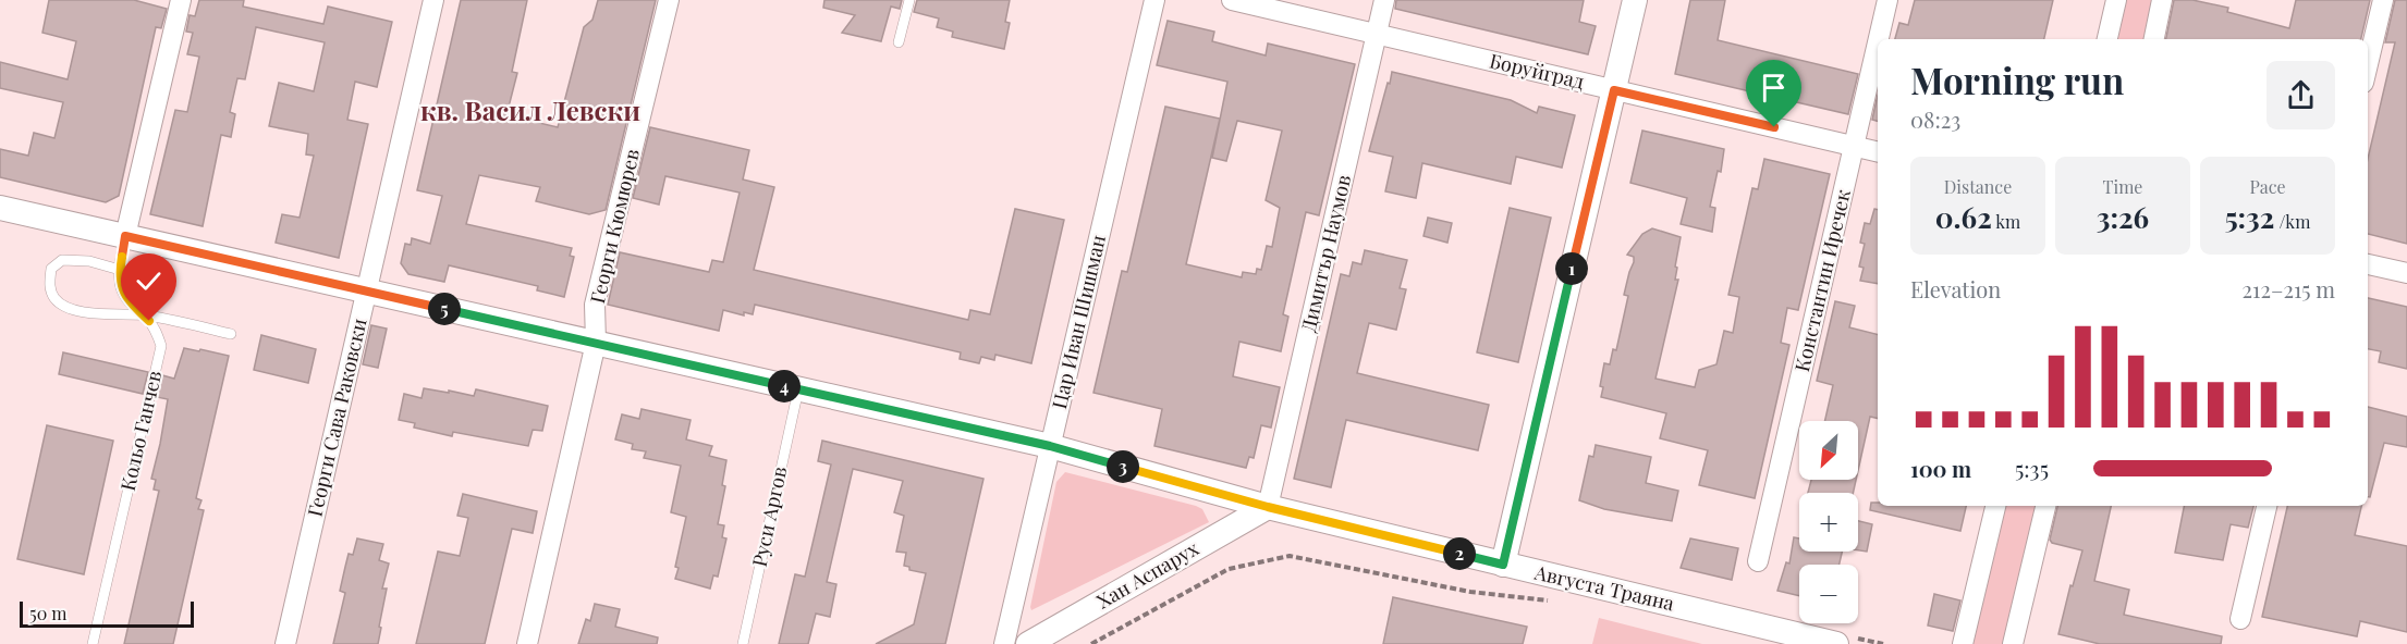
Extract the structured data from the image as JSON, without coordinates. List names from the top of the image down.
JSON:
{
  "streets": {
    "street": [
      "Боруйград",
      "Георги Кюмюрев",
      "Димитър Наумов",
      "Константин Иречек",
      "Цар Иван Шишман",
      "Георги Сава Раковски",
      "Кольо Ганчев",
      "Хан Аспарух",
      "Августа Траяна"
    ],
    "lane": ["Руси Аргов"]
  },
  "crossings": [
    ["Боруйград", "Димитър Наумов"],
    ["Боруйград", "Константин Иречек"],
    ["Георги Кюмюрев", "Августа Траяна"],
    ["Димитър Наумов", "Хан Аспарух"],
    ["Димитър Наумов", "Августа Траяна"],
    ["Цар Иван Шишман", "Августа Траяна"],
    ["Георги Сава Раковски", "Августа Траяна"],
    ["Кольо Ганчев", "Августа Траяна"],
    ["Руси Аргов", "Августа Траяна"],
    ["Хан Аспарух", "Августа Траяна"]
  ],
  "districts": ["кв. Васил Левски"],
  "scale_bar": "50 m",
  "north": "bottom left",
  "page": {
    "heading": ["Morning run", "08:23"],
    "stats": [
      ["Distance", "0.62 km"],
      ["Time", "3:26"],
      ["Pace", "5:32 /km"]
    ],
    "pins": [
      "1",
      "5",
      "4",
      "3",
      "2"
    ],
    "chart": ["Elevation", "212–215 m"],
    "map_buttons": ["+", "−"],
    "list": [
      {
        "name": "100 m",
        "note": "5:35"
      }
    ],
    "scale": "50 m"
  }
}
